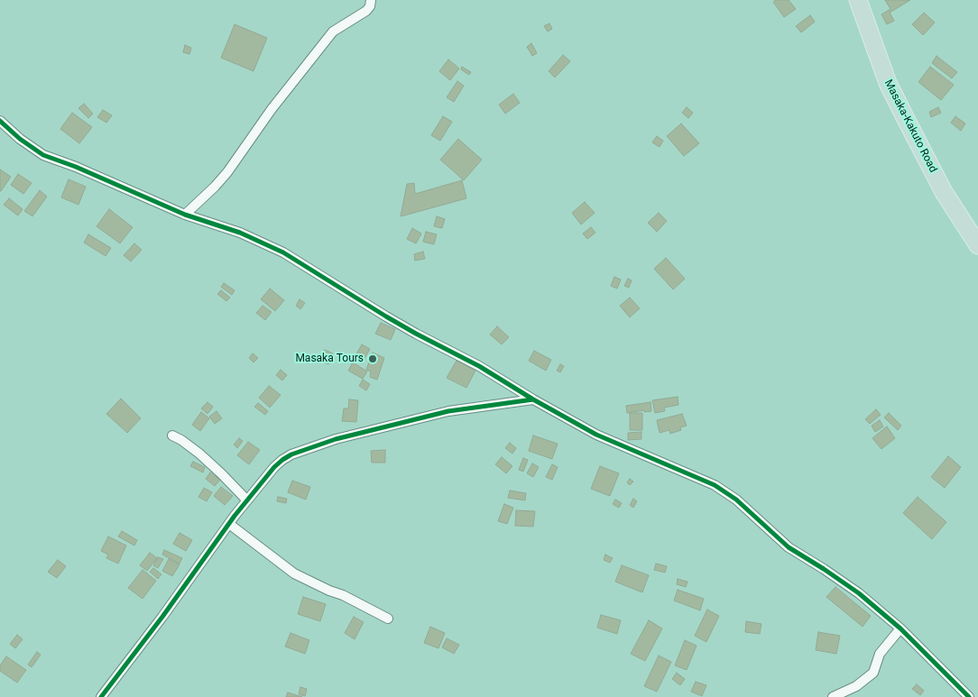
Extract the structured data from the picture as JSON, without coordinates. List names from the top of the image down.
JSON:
{
  "streets": {
    "highway": ["Masaka-Kakuto Road"]
  },
  "places": ["Masaka Tours"]
}
